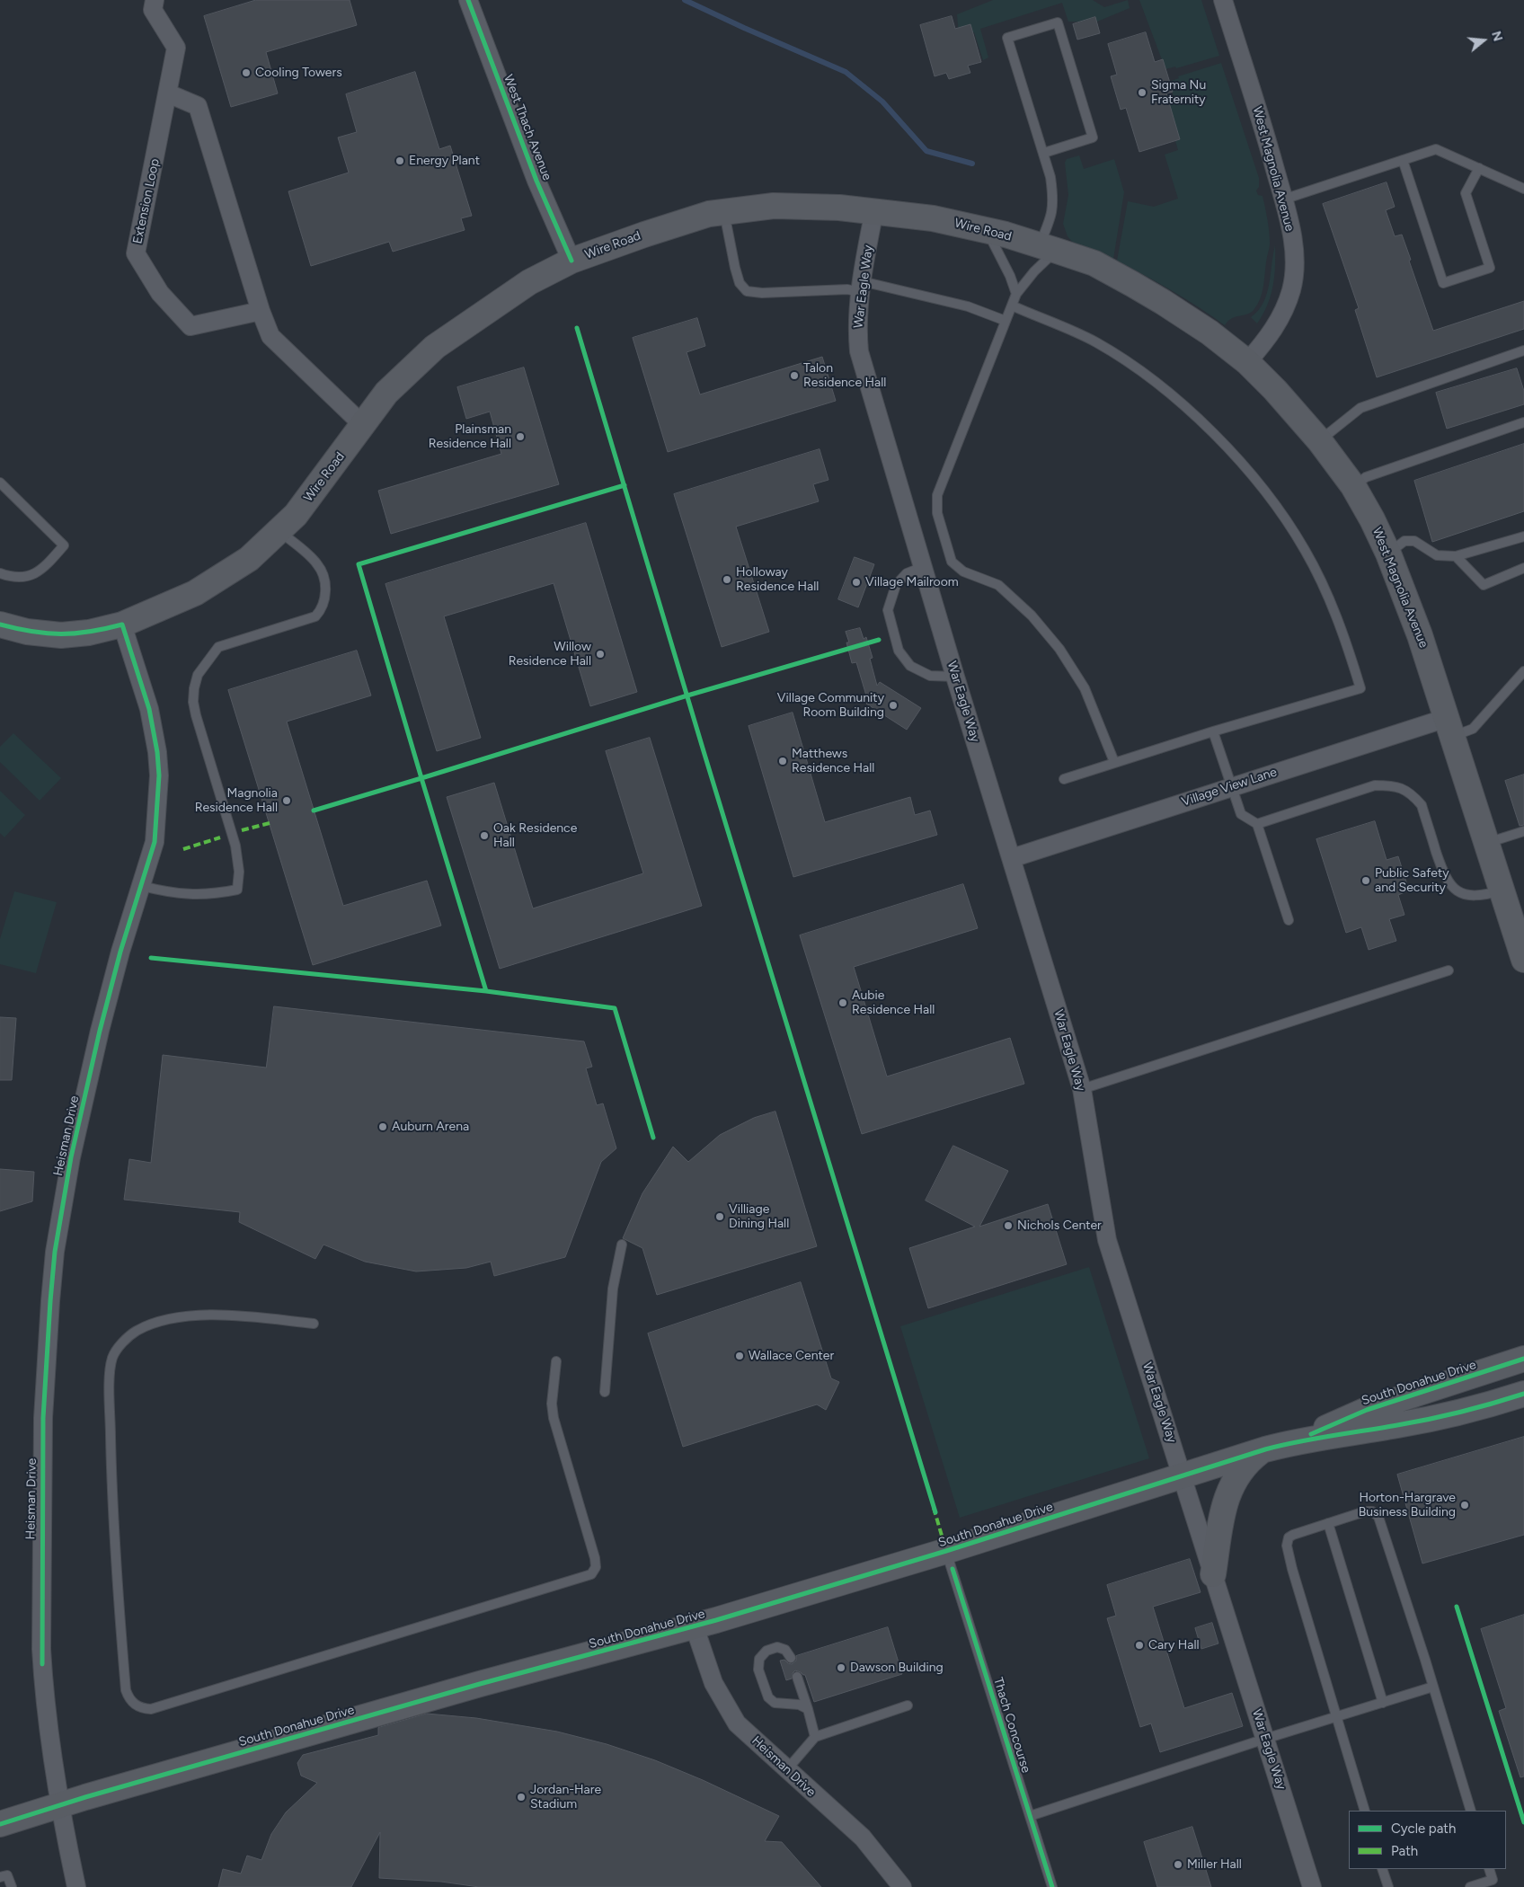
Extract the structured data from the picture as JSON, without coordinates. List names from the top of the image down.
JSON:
{
  "streets": {
    "street": [
      "West Thach Avenue",
      "West Magnolia Avenue",
      "Extension Loop",
      "Wire Road",
      "War Eagle Way",
      "Village View Lane",
      "Heisman Drive",
      "South Donahue Drive"
    ],
    "lane": ["Thach Concourse"]
  },
  "crossings": [
    ["West Thach Avenue", "Wire Road"],
    ["West Magnolia Avenue", "Wire Road"],
    ["West Magnolia Avenue", "Village View Lane"],
    ["Wire Road", "War Eagle Way"],
    ["Wire Road", "Heisman Drive"],
    ["War Eagle Way", "Village View Lane"],
    ["War Eagle Way", "South Donahue Drive"],
    ["Heisman Drive", "South Donahue Drive"],
    ["South Donahue Drive", "Thach Concourse"]
  ],
  "places": [
    "Cooling Towers",
    "Sigma Nu Fraternity",
    "Energy Plant",
    "Talon Residence Hall",
    "Plainsman Residence Hall",
    "Holloway Residence Hall",
    "Village Mailroom",
    "Willow Residence Hall",
    "Village Community Room Building",
    "Matthews Residence Hall",
    "Magnolia Residence Hall",
    "Oak Residence Hall",
    "Public Safety and Security",
    "Aubie Residence Hall",
    "Auburn Arena",
    "Villiage Dining Hall",
    "Nichols Center",
    "Wallace Center",
    "Horton-Hargrave Business Building",
    "Cary Hall",
    "Dawson Building",
    "Jordan-Hare Stadium",
    "Miller Hall"
  ],
  "legend": ["Cycle path", "Path"],
  "north": "right"
}
